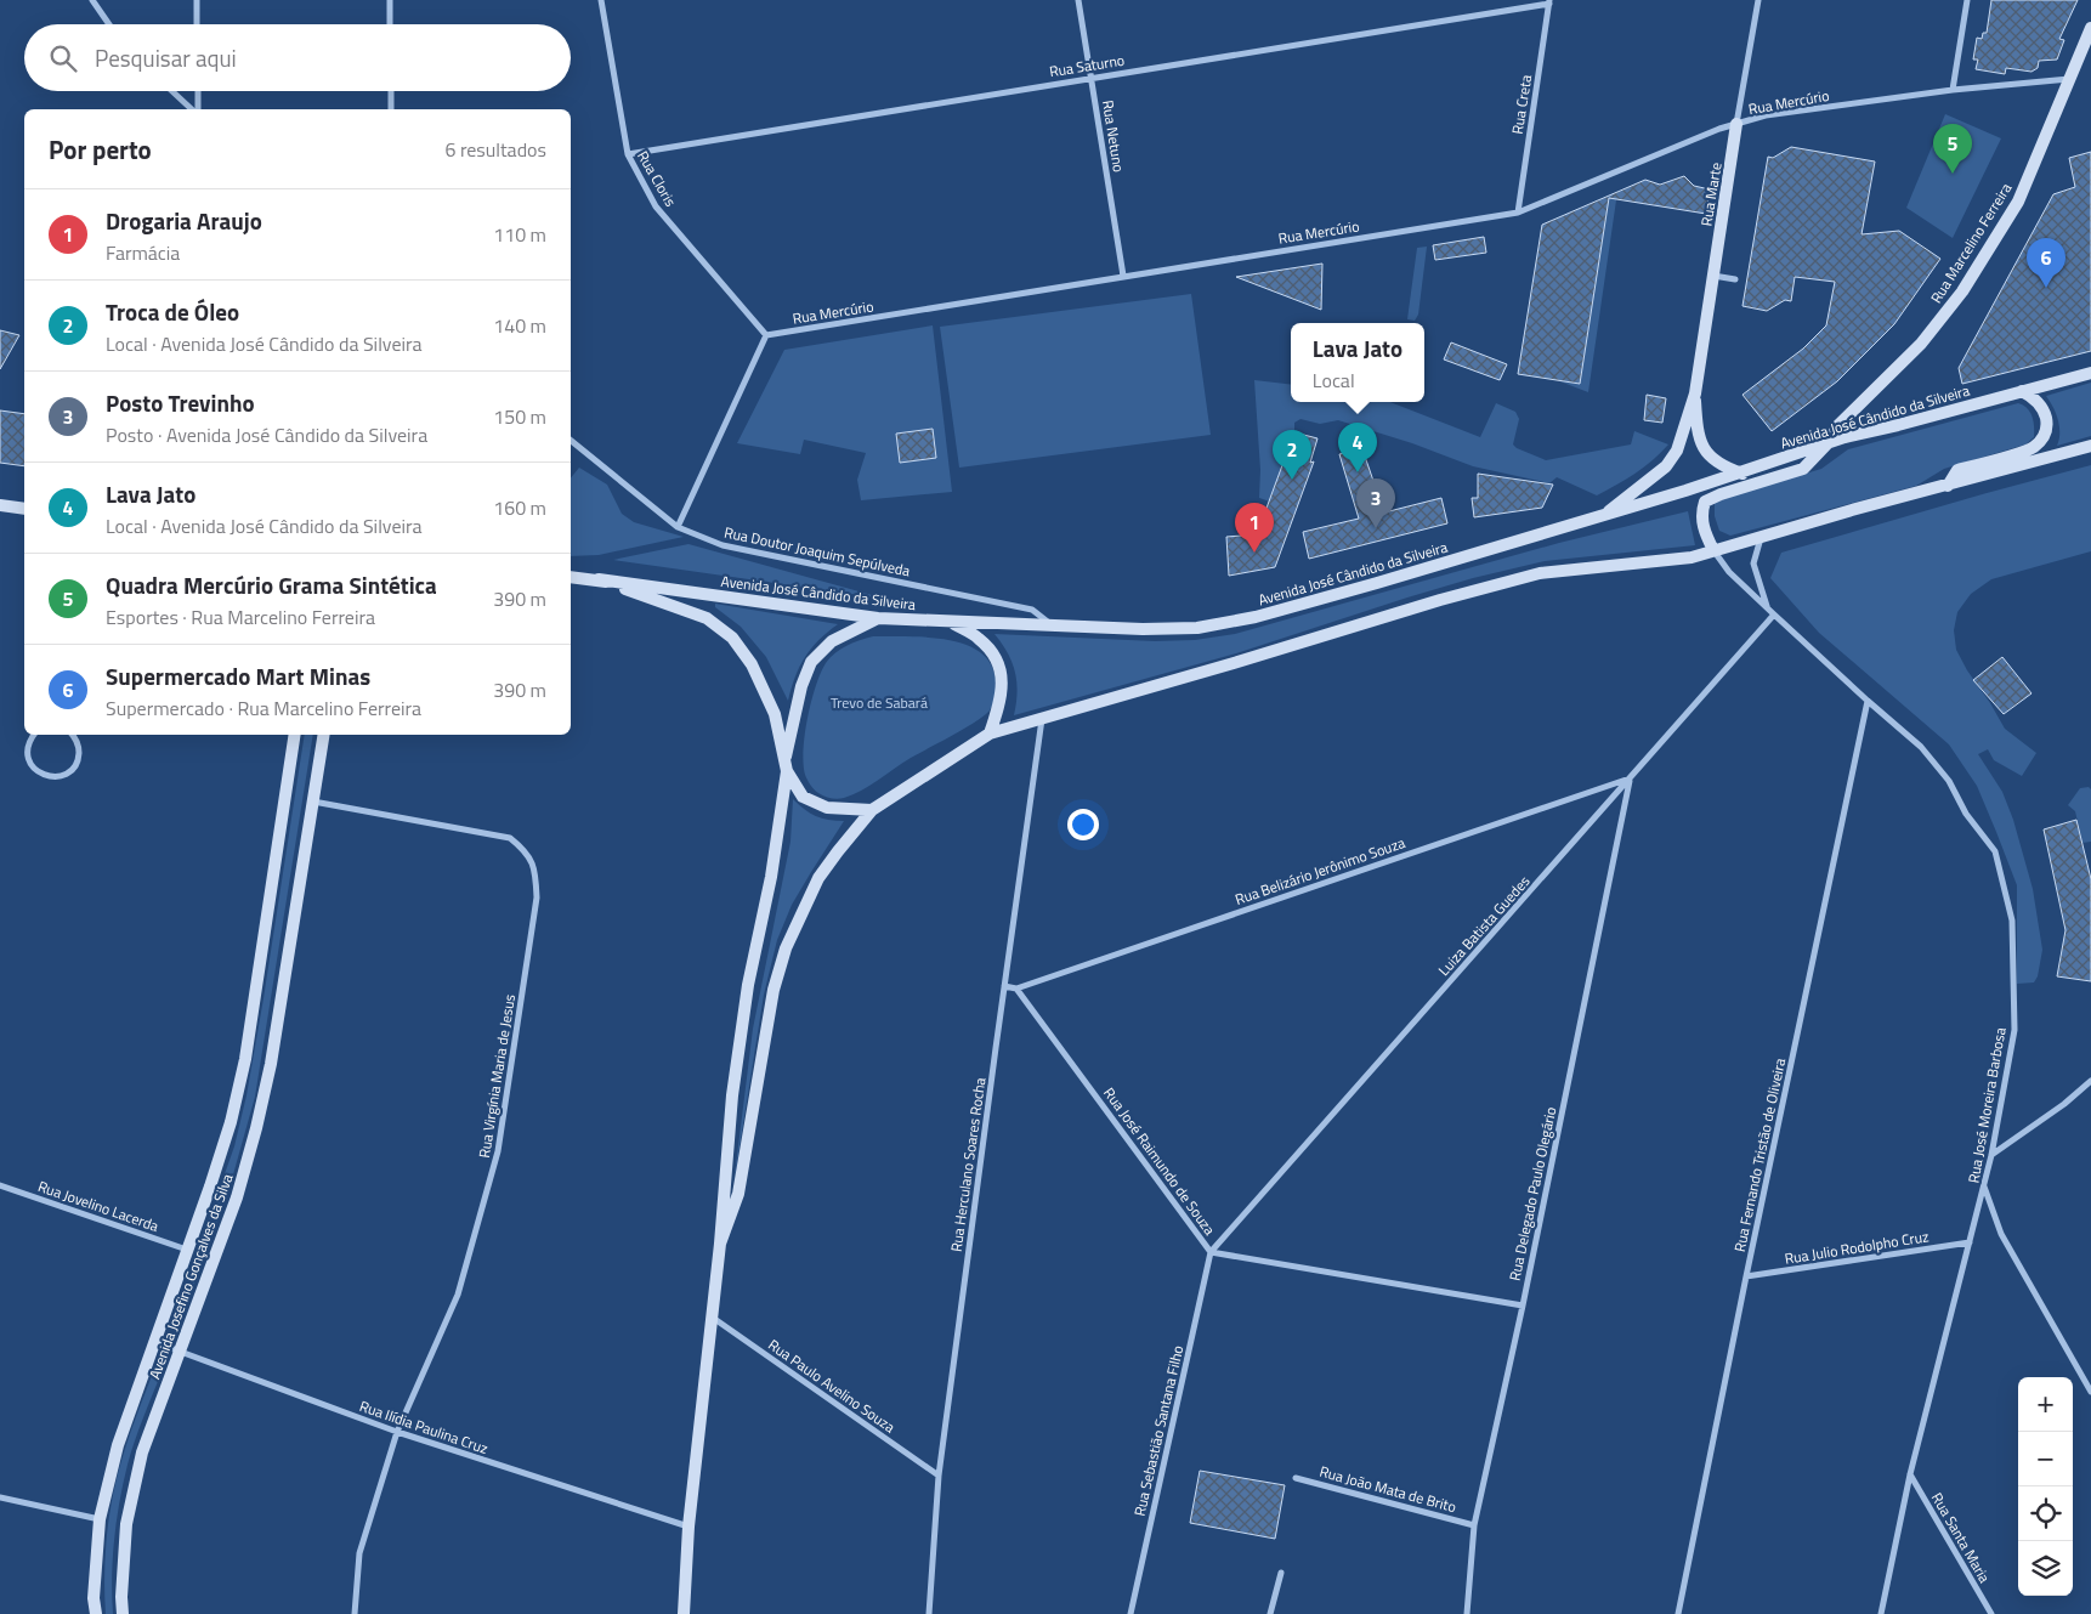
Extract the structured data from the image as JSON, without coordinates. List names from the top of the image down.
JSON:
{
  "streets": {
    "main road": [
      "Rua Marte",
      "Rua Marcelino Ferreira",
      "Avenida José Cândido da Silveira",
      "Avenida Josefino Gonçalves da Silva"
    ],
    "street": [
      "Rua Saturno",
      "Rua Mercúrio",
      "Rua Creta",
      "Rua Netuno",
      "Rua Cloris",
      "Rua Doutor Joaquim Sepúlveda",
      "Rua Belizário Jerônimo Souza",
      "Luiza Batista Guedes",
      "Rua Virgínia Maria de Jesus",
      "Rua José Moreira Barbosa",
      "Rua Fernando Tristão de Oliveira",
      "Rua José Raimundo de Souza",
      "Rua Herculano Soares Rocha",
      "Rua Delegado Paulo Olegário",
      "Rua Jovelino Lacerda",
      "Rua Julio Rodolpho Cruz",
      "Rua Paulo Avelino Souza",
      "Rua Ilídia Paulina Cruz",
      "Rua Sebastião Santana Filho",
      "Rua João Mata de Brito",
      "Rua Santa Maria"
    ]
  },
  "crossings": [
    ["Rua Saturno", "Rua Creta"],
    ["Rua Saturno", "Rua Netuno"],
    ["Rua Saturno", "Rua Cloris"],
    ["Rua Mercúrio", "Rua Creta"],
    ["Rua Mercúrio", "Rua Netuno"],
    ["Rua Mercúrio", "Rua Cloris"],
    ["Rua Mercúrio", "Rua Marte"],
    ["Rua Mercúrio", "Rua Marcelino Ferreira"],
    ["Rua Marte", "Avenida José Cândido da Silveira"],
    ["Rua Marcelino Ferreira", "Avenida José Cândido da Silveira"],
    ["Rua Marcelino Ferreira", "Rua José Moreira Barbosa"],
    ["Avenida José Cândido da Silveira", "Rua Doutor Joaquim Sepúlveda"],
    ["Rua Belizário Jerônimo Souza", "Luiza Batista Guedes"],
    ["Rua Belizário Jerônimo Souza", "Rua José Raimundo de Souza"],
    ["Rua Belizário Jerônimo Souza", "Rua Delegado Paulo Olegário"],
    ["Luiza Batista Guedes", "Rua José Moreira Barbosa"],
    ["Luiza Batista Guedes", "Rua José Raimundo de Souza"],
    ["Luiza Batista Guedes", "Rua Delegado Paulo Olegário"],
    ["Luiza Batista Guedes", "Rua Sebastião Santana Filho"],
    ["Rua Virgínia Maria de Jesus", "Avenida Josefino Gonçalves da Silva"],
    ["Rua Virgínia Maria de Jesus", "Rua Ilídia Paulina Cruz"],
    ["Rua José Moreira Barbosa", "Rua Fernando Tristão de Oliveira"],
    ["Rua José Moreira Barbosa", "Rua Julio Rodolpho Cruz"],
    ["Rua José Moreira Barbosa", "Rua Santa Maria"],
    ["Rua Fernando Tristão de Oliveira", "Rua Julio Rodolpho Cruz"],
    ["Rua José Raimundo de Souza", "Rua Delegado Paulo Olegário"],
    ["Rua José Raimundo de Souza", "Rua Sebastião Santana Filho"],
    ["Rua Herculano Soares Rocha", "Rua Paulo Avelino Souza"],
    ["Rua Delegado Paulo Olegário", "Rua João Mata de Brito"],
    ["Rua Jovelino Lacerda", "Avenida Josefino Gonçalves da Silva"],
    ["Avenida Josefino Gonçalves da Silva", "Rua Ilídia Paulina Cruz"]
  ],
  "parks": ["Trevo de Sabará"],
  "page": {
    "search": "Pesquisar aqui",
    "heading": ["Por perto", "6 resultados"],
    "pins": [
      "5",
      "6",
      "4",
      "2",
      "3",
      "1"
    ],
    "list": [
      {
        "mark": "1",
        "name": "Drogaria Araujo",
        "note": "Farmácia",
        "value": "110 m"
      },
      {
        "mark": "2",
        "name": "Troca de Óleo",
        "note": "Local · Avenida José Cândido da Silveira",
        "value": "140 m"
      },
      {
        "mark": "3",
        "name": "Posto Trevinho",
        "note": "Posto · Avenida José Cândido da Silveira",
        "value": "150 m"
      },
      {
        "mark": "4",
        "name": "Lava Jato",
        "note": "Local · Avenida José Cândido da Silveira",
        "value": "160 m"
      },
      {
        "mark": "5",
        "name": "Quadra Mercúrio Grama Sintética",
        "note": "Esportes · Rua Marcelino Ferreira",
        "value": "390 m"
      },
      {
        "mark": "6",
        "name": "Supermercado Mart Minas",
        "note": "Supermercado · Rua Marcelino Ferreira",
        "value": "390 m"
      }
    ],
    "popup": ["Lava Jato", "Local"],
    "map_buttons": ["+", "−"]
  }
}
